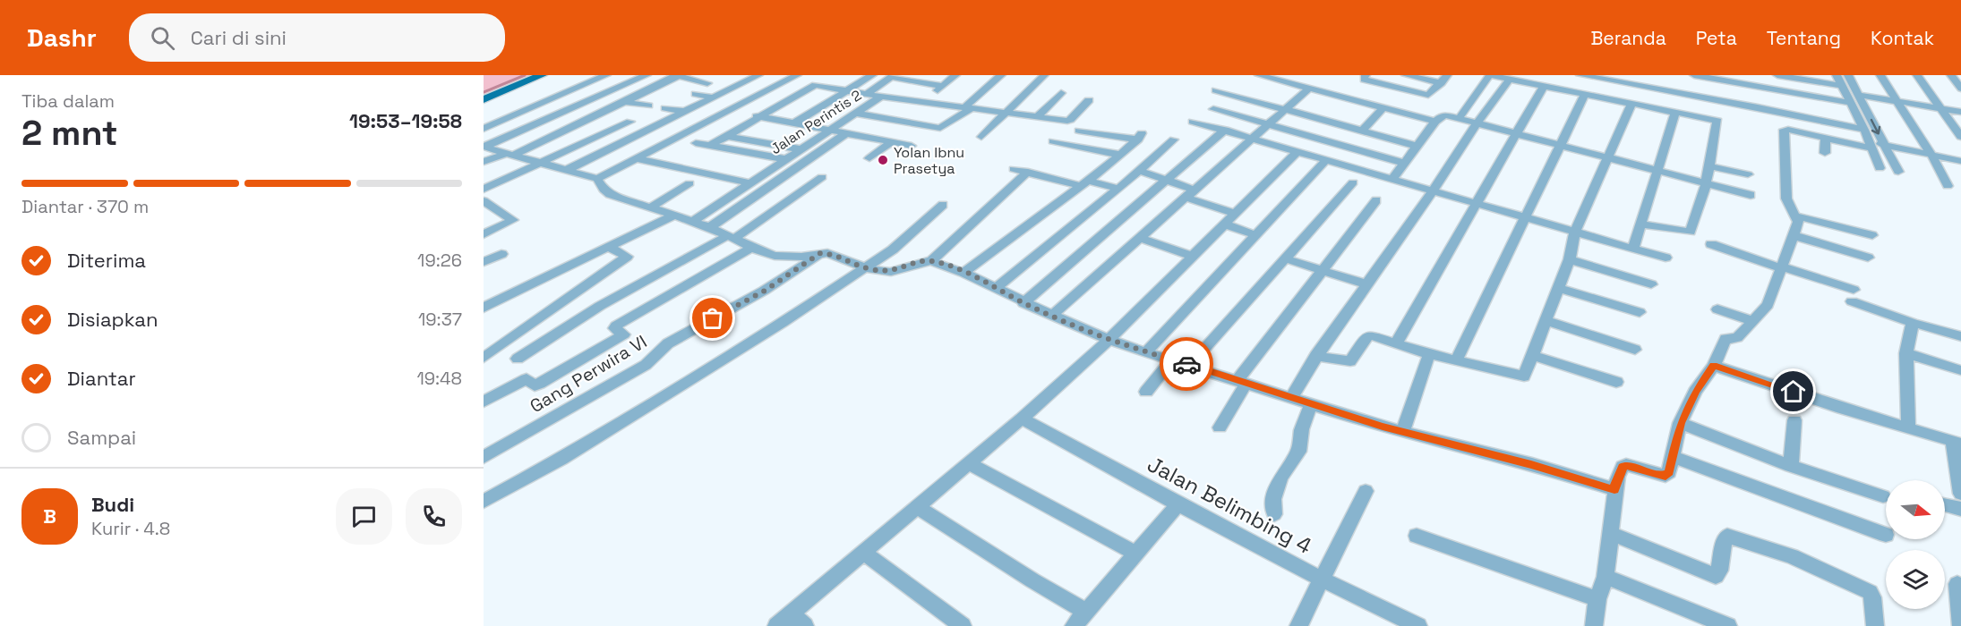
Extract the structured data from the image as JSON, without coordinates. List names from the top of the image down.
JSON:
{
  "streets": {
    "street": ["Jalan Perintis 2", "Gang Perwira VI", "Jalan Belimbing 4"]
  },
  "places": ["Yolan Ibnu Prasetya"],
  "north": "right",
  "page": {
    "header": "Dashr",
    "search": "Cari di sini",
    "nav": [
      "Beranda",
      "Peta",
      "Tentang",
      "Kontak"
    ],
    "heading": ["2 mnt", "Tiba dalam", "19:53–19:58"],
    "panel": ["Budi", "Kurir · 4.8"],
    "bar": "Diantar · 370 m",
    "list": [
      ["Diterima", "19:26"],
      ["Disiapkan", "19:37"],
      ["Diantar", "19:48"],
      "Sampai"
    ],
    "round": "B"
  }
}
